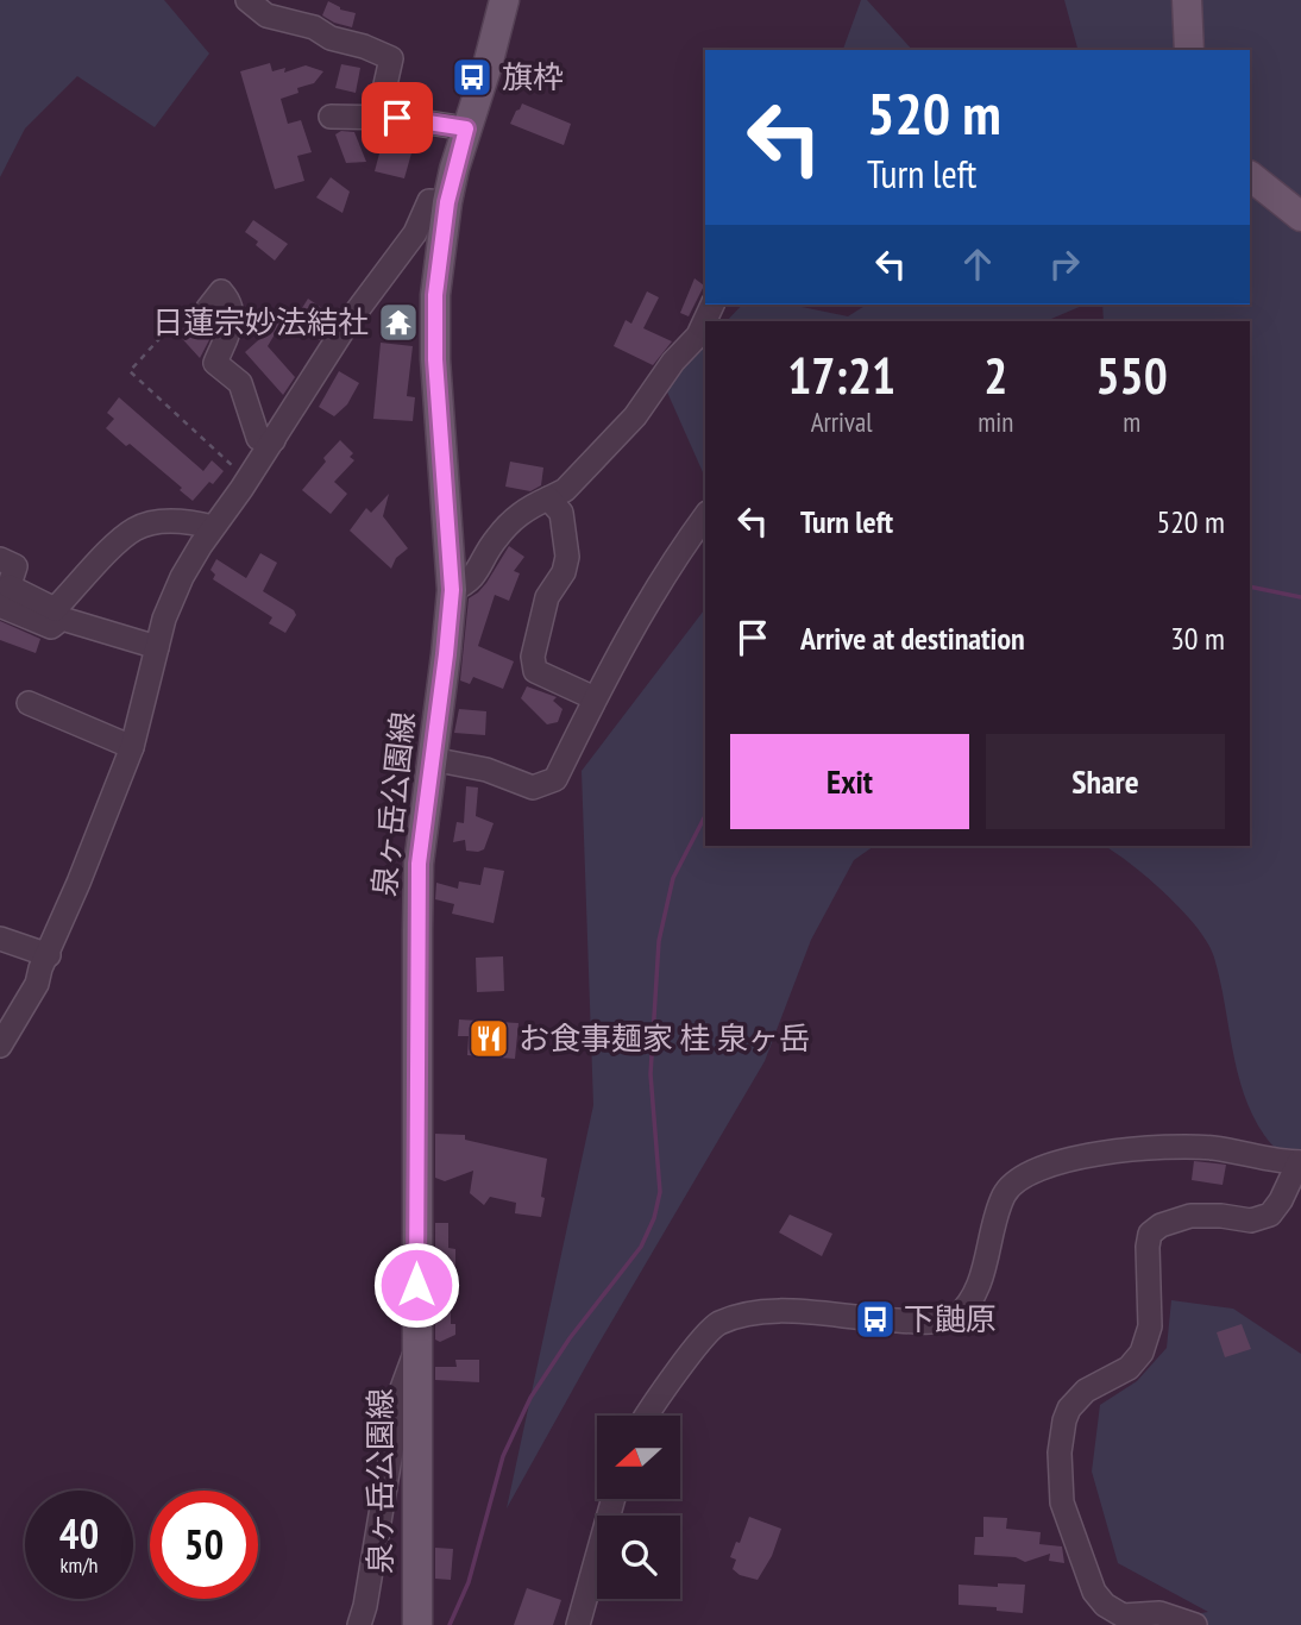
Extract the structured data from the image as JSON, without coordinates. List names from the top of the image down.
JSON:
{
  "streets": {
    "main road": ["泉ヶ岳公園線"]
  },
  "places": {
    "bus stop": ["旗枠", "下鼬原"],
    "temple": ["日蓮宗妙法結社"],
    "restaurant": ["お食事麺家 桂 泉ヶ岳"]
  },
  "north": "left",
  "page": {
    "turn": ["520 m", "Turn left"],
    "eta": [
      "17:21",
      "Arrival",
      "2",
      "min",
      "550",
      "m"
    ],
    "list": [
      {
        "name": "Turn left",
        "value": "520 m"
      },
      {
        "name": "Arrive at destination",
        "value": "30 m"
      }
    ],
    "buttons": ["Exit", "Share"],
    "speed": "40 km/h",
    "limit": "50"
  }
}
